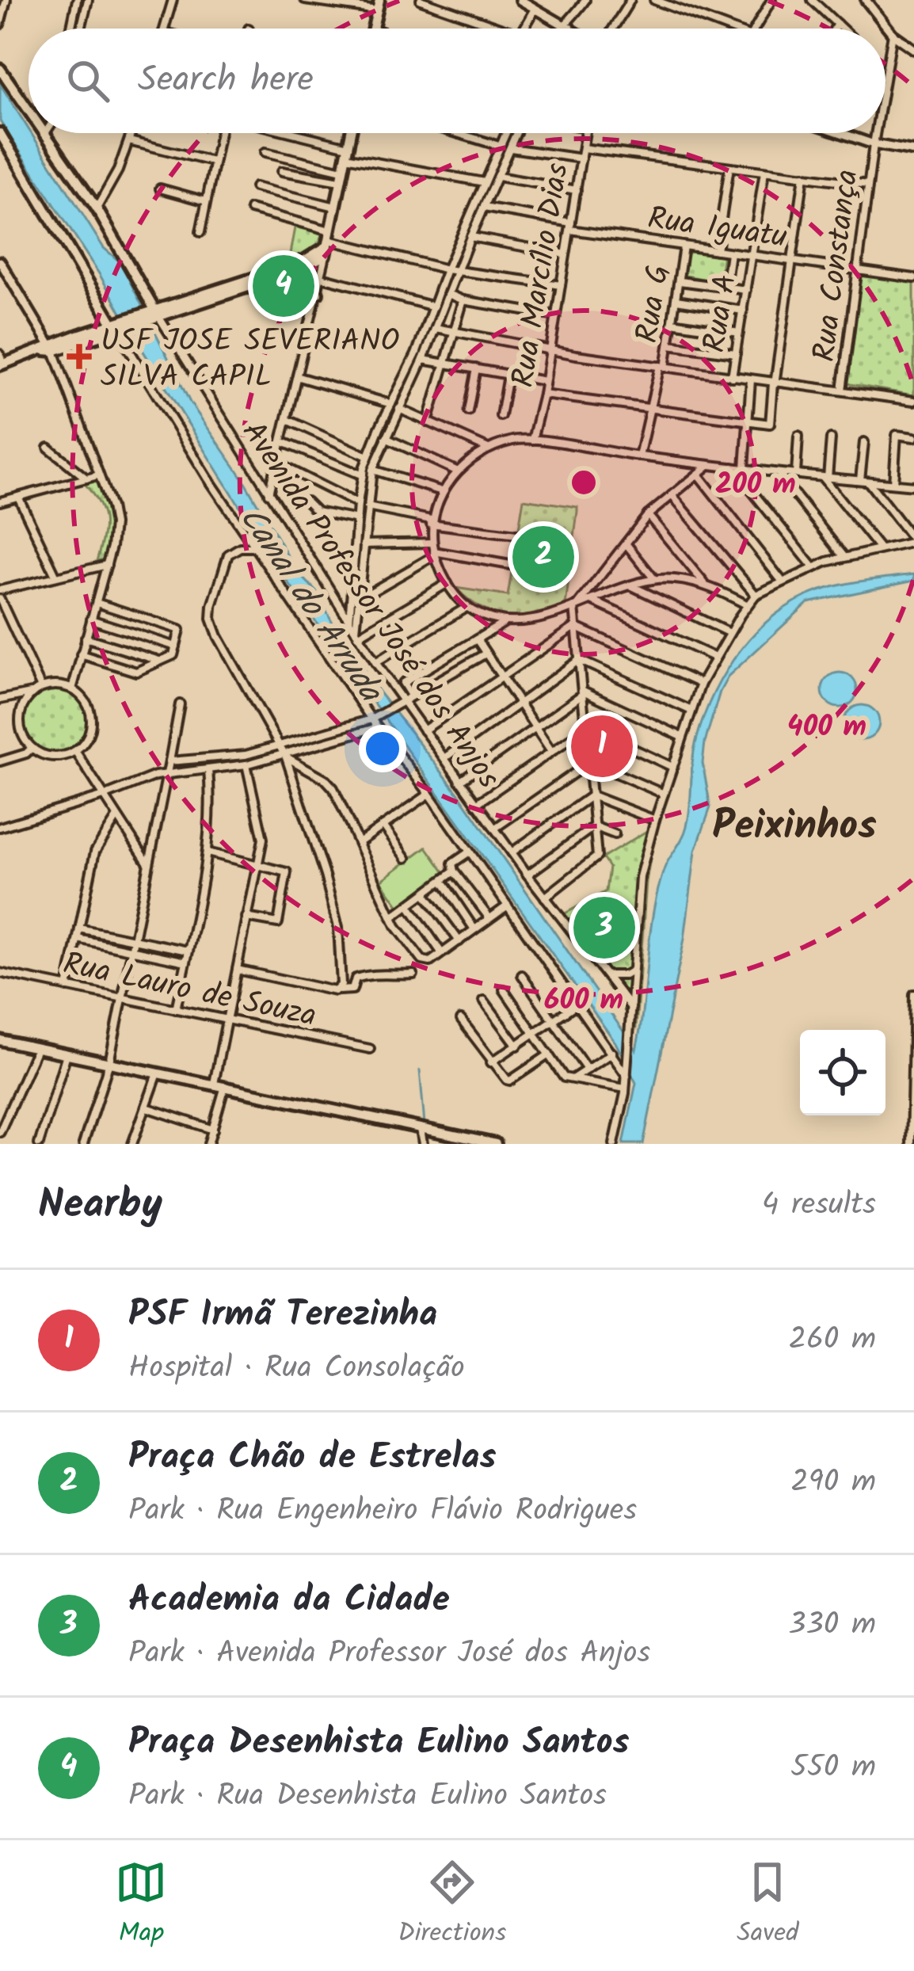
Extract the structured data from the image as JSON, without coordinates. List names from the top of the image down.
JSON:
{
  "streets": {
    "main road": ["Avenida Professor José dos Anjos"],
    "street": [
      "Rua Iguatu",
      "Rua Constança",
      "Rua Marcílio Dias",
      "Rua G",
      "Rua A",
      "Rua Lauro de Souza"
    ]
  },
  "crossings": [
    ["Rua Iguatu", "Rua Constança"],
    ["Rua Iguatu", "Rua Marcílio Dias"],
    ["Rua Iguatu", "Rua G"],
    ["Rua Iguatu", "Rua A"]
  ],
  "districts": ["Peixinhos"],
  "water": ["Canal do Arruda"],
  "places": {
    "health": ["USF JOSE SEVERIANO SILVA CAPIL"]
  },
  "page": {
    "search": "Search here",
    "pins": [
      "4",
      "2",
      "1",
      "3"
    ],
    "heading": ["Nearby", "4 results"],
    "list": [
      {
        "mark": "1",
        "name": "PSF Irmã Terezinha",
        "note": "Hospital · Rua Consolação",
        "value": "260 m"
      },
      {
        "mark": "2",
        "name": "Praça Chão de Estrelas",
        "note": "Park · Rua Engenheiro Flávio Rodrigues",
        "value": "290 m"
      },
      {
        "mark": "3",
        "name": "Academia da Cidade",
        "note": "Park · Avenida Professor José dos Anjos",
        "value": "330 m"
      },
      {
        "mark": "4",
        "name": "Praça Desenhista Eulino Santos",
        "note": "Park · Rua Desenhista Eulino Santos",
        "value": "550 m"
      }
    ],
    "nav": ["Map", "Directions", "Saved"]
  },
  "rings": ["200 m", "400 m", "600 m"]
}
